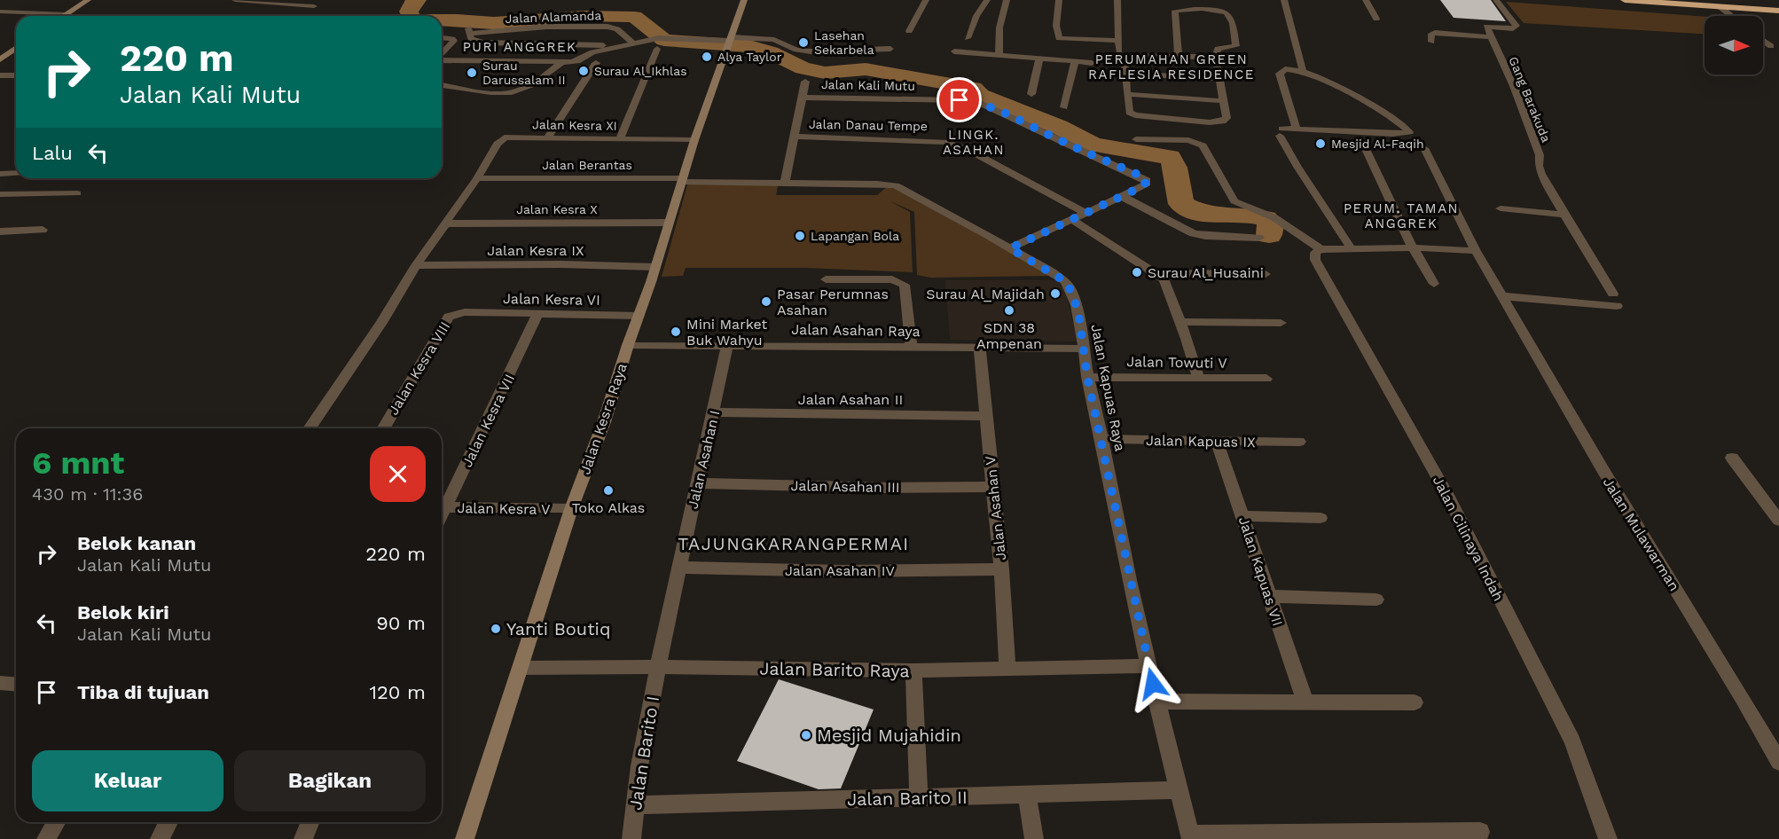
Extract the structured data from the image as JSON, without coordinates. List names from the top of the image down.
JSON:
{
  "streets": {
    "street": [
      "Jalan Alamanda",
      "Jalan Kali Mutu",
      "Gang Barakuda",
      "Jalan Kesra XI",
      "Jalan Danau Tempe",
      "Jalan Berantas",
      "Jalan Kesra X",
      "Jalan Kesra IX",
      "Jalan Kesra VI",
      "Jalan Asahan Raya",
      "Jalan Towuti V",
      "Jalan Kesra VIII",
      "Jalan Kapuas Raya",
      "Jalan Asahan II",
      "Jalan Kesra Raya",
      "Jalan Kesra VII",
      "Jalan Kapuas IX",
      "Jalan Asahan I",
      "Jalan Asahan III",
      "Jalan Kesra V",
      "Jalan Asahan V",
      "Jalan Mulawarman",
      "Jalan Cilinaya Indah",
      "Jalan Asahan IV",
      "Jalan Kapuas VII",
      "Jalan Barito Raya",
      "Jalan Barito I",
      "Jalan Barito II"
    ]
  },
  "crossings": [
    ["Jalan Kali Mutu", "Jalan Danau Tempe"],
    ["Jalan Kali Mutu", "Jalan Kapuas Raya"],
    ["Jalan Kesra XI", "Jalan Berantas"],
    ["Jalan Kesra XI", "Jalan Kesra Raya"],
    ["Jalan Berantas", "Jalan Kapuas Raya"],
    ["Jalan Berantas", "Jalan Kesra Raya"],
    ["Jalan Kesra X", "Jalan Kesra Raya"],
    ["Jalan Kesra IX", "Jalan Kesra Raya"],
    ["Jalan Kesra VI", "Jalan Kesra VIII"],
    ["Jalan Kesra VI", "Jalan Kesra Raya"],
    ["Jalan Kesra VI", "Jalan Kesra VII"],
    ["Jalan Asahan Raya", "Jalan Kapuas Raya"],
    ["Jalan Asahan Raya", "Jalan Kesra Raya"],
    ["Jalan Asahan Raya", "Jalan Asahan I"],
    ["Jalan Asahan Raya", "Jalan Asahan V"],
    ["Jalan Towuti V", "Jalan Kapuas Raya"],
    ["Jalan Kapuas Raya", "Jalan Kesra Raya"],
    ["Jalan Kapuas Raya", "Jalan Kapuas IX"],
    ["Jalan Kapuas Raya", "Jalan Barito Raya"],
    ["Jalan Kapuas Raya", "Jalan Barito II"],
    ["Jalan Asahan II", "Jalan Asahan I"],
    ["Jalan Asahan II", "Jalan Asahan V"],
    ["Jalan Kesra Raya", "Jalan Kesra V"],
    ["Jalan Kesra Raya", "Jalan Barito Raya"],
    ["Jalan Kapuas IX", "Jalan Kapuas VII"],
    ["Jalan Asahan I", "Jalan Asahan III"],
    ["Jalan Asahan I", "Jalan Asahan IV"],
    ["Jalan Asahan I", "Jalan Barito Raya"],
    ["Jalan Asahan I", "Jalan Barito I"],
    ["Jalan Asahan III", "Jalan Asahan V"],
    ["Jalan Asahan V", "Jalan Asahan IV"],
    ["Jalan Asahan V", "Jalan Barito Raya"],
    ["Jalan Barito Raya", "Jalan Barito I"],
    ["Jalan Barito I", "Jalan Barito II"]
  ],
  "districts": [
    "PURI ANGGREK",
    "PERUMAHAN GREEN RAFLESIA RESIDENCE",
    "LINGK. ASAHAN",
    "PERUM. TAMAN ANGGREK",
    "TAJUNGKARANGPERMAI"
  ],
  "places": [
    "Lasehan Sekarbela",
    "Alya Taylor",
    "Surau Al_Ikhlas",
    "Surau Darussalam II",
    "Mesjid Al-Faqih",
    "Lapangan Bola",
    "Surau Al_Husaini",
    "Surau Al_Majidah",
    "Pasar Perumnas Asahan",
    "SDN 38 Ampenan",
    "Mini Market Buk Wahyu",
    "Toko Alkas",
    "Yanti Boutiq",
    "Mesjid Mujahidin"
  ],
  "north": "right",
  "page": {
    "turn": ["220 m", "Jalan Kali Mutu"],
    "then": "Lalu",
    "heading": ["6 mnt", "430 m · 11:36"],
    "list": [
      {
        "name": "Belok kanan",
        "note": "Jalan Kali Mutu",
        "value": "220 m"
      },
      {
        "name": "Belok kiri",
        "note": "Jalan Kali Mutu",
        "value": "90 m"
      },
      {
        "name": "Tiba di tujuan",
        "value": "120 m"
      }
    ],
    "buttons": ["Keluar", "Bagikan"]
  }
}
